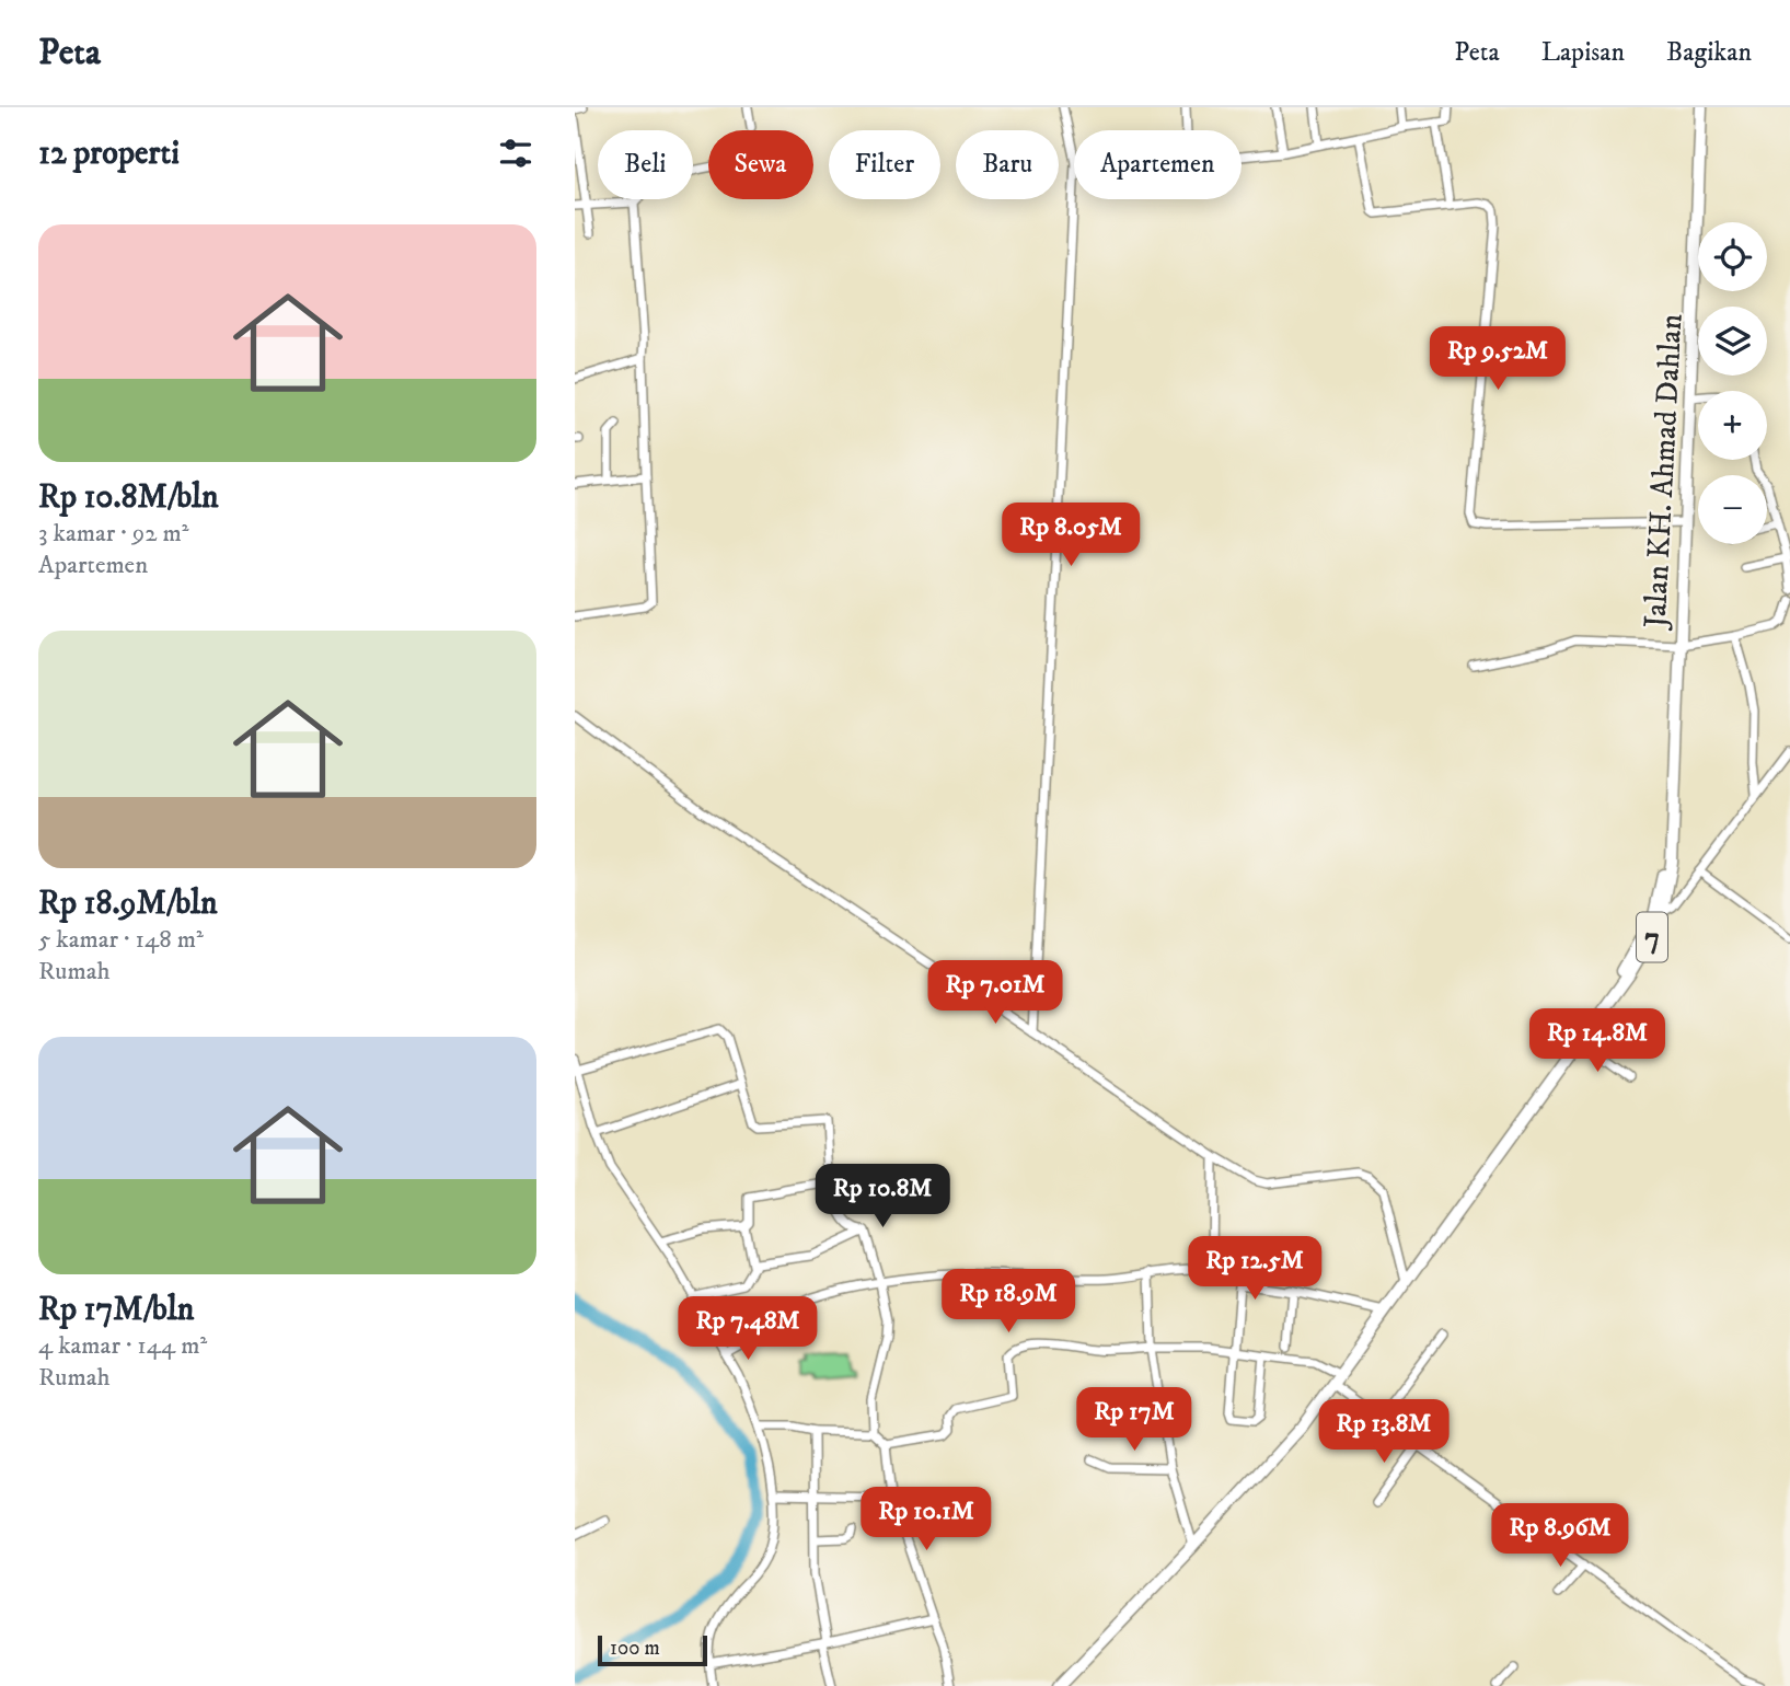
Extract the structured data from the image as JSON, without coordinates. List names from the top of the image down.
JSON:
{
  "streets": {
    "highway": ["Jalan KH. Ahmad Dahlan", "7"]
  },
  "scale_bar": "100 m",
  "page": {
    "header": "Peta",
    "nav": ["Peta", "Lapisan", "Bagikan"],
    "heading": "12 properti",
    "chip": [
      "Beli",
      "Sewa",
      "Filter",
      "Baru",
      "Apartemen"
    ],
    "list": [
      {
        "name": "Rp 10.8M/bln",
        "note": "3 kamar · 92 m² · Apartemen"
      },
      {
        "name": "Rp 18.9M/bln",
        "note": "5 kamar · 148 m² · Rumah"
      },
      {
        "name": "Rp 17M/bln",
        "note": "4 kamar · 144 m² · Rumah"
      }
    ],
    "map_buttons": ["+", "−"],
    "price": [
      "Rp 9.52M",
      "Rp 8.05M",
      "Rp 7.01M",
      "Rp 14.8M",
      "Rp 10.8M",
      "Rp 12.5M",
      "Rp 18.9M",
      "Rp 7.48M",
      "Rp 17M",
      "Rp 13.8M",
      "Rp 10.1M",
      "Rp 8.96M"
    ],
    "scale": "100 m"
  }
}
